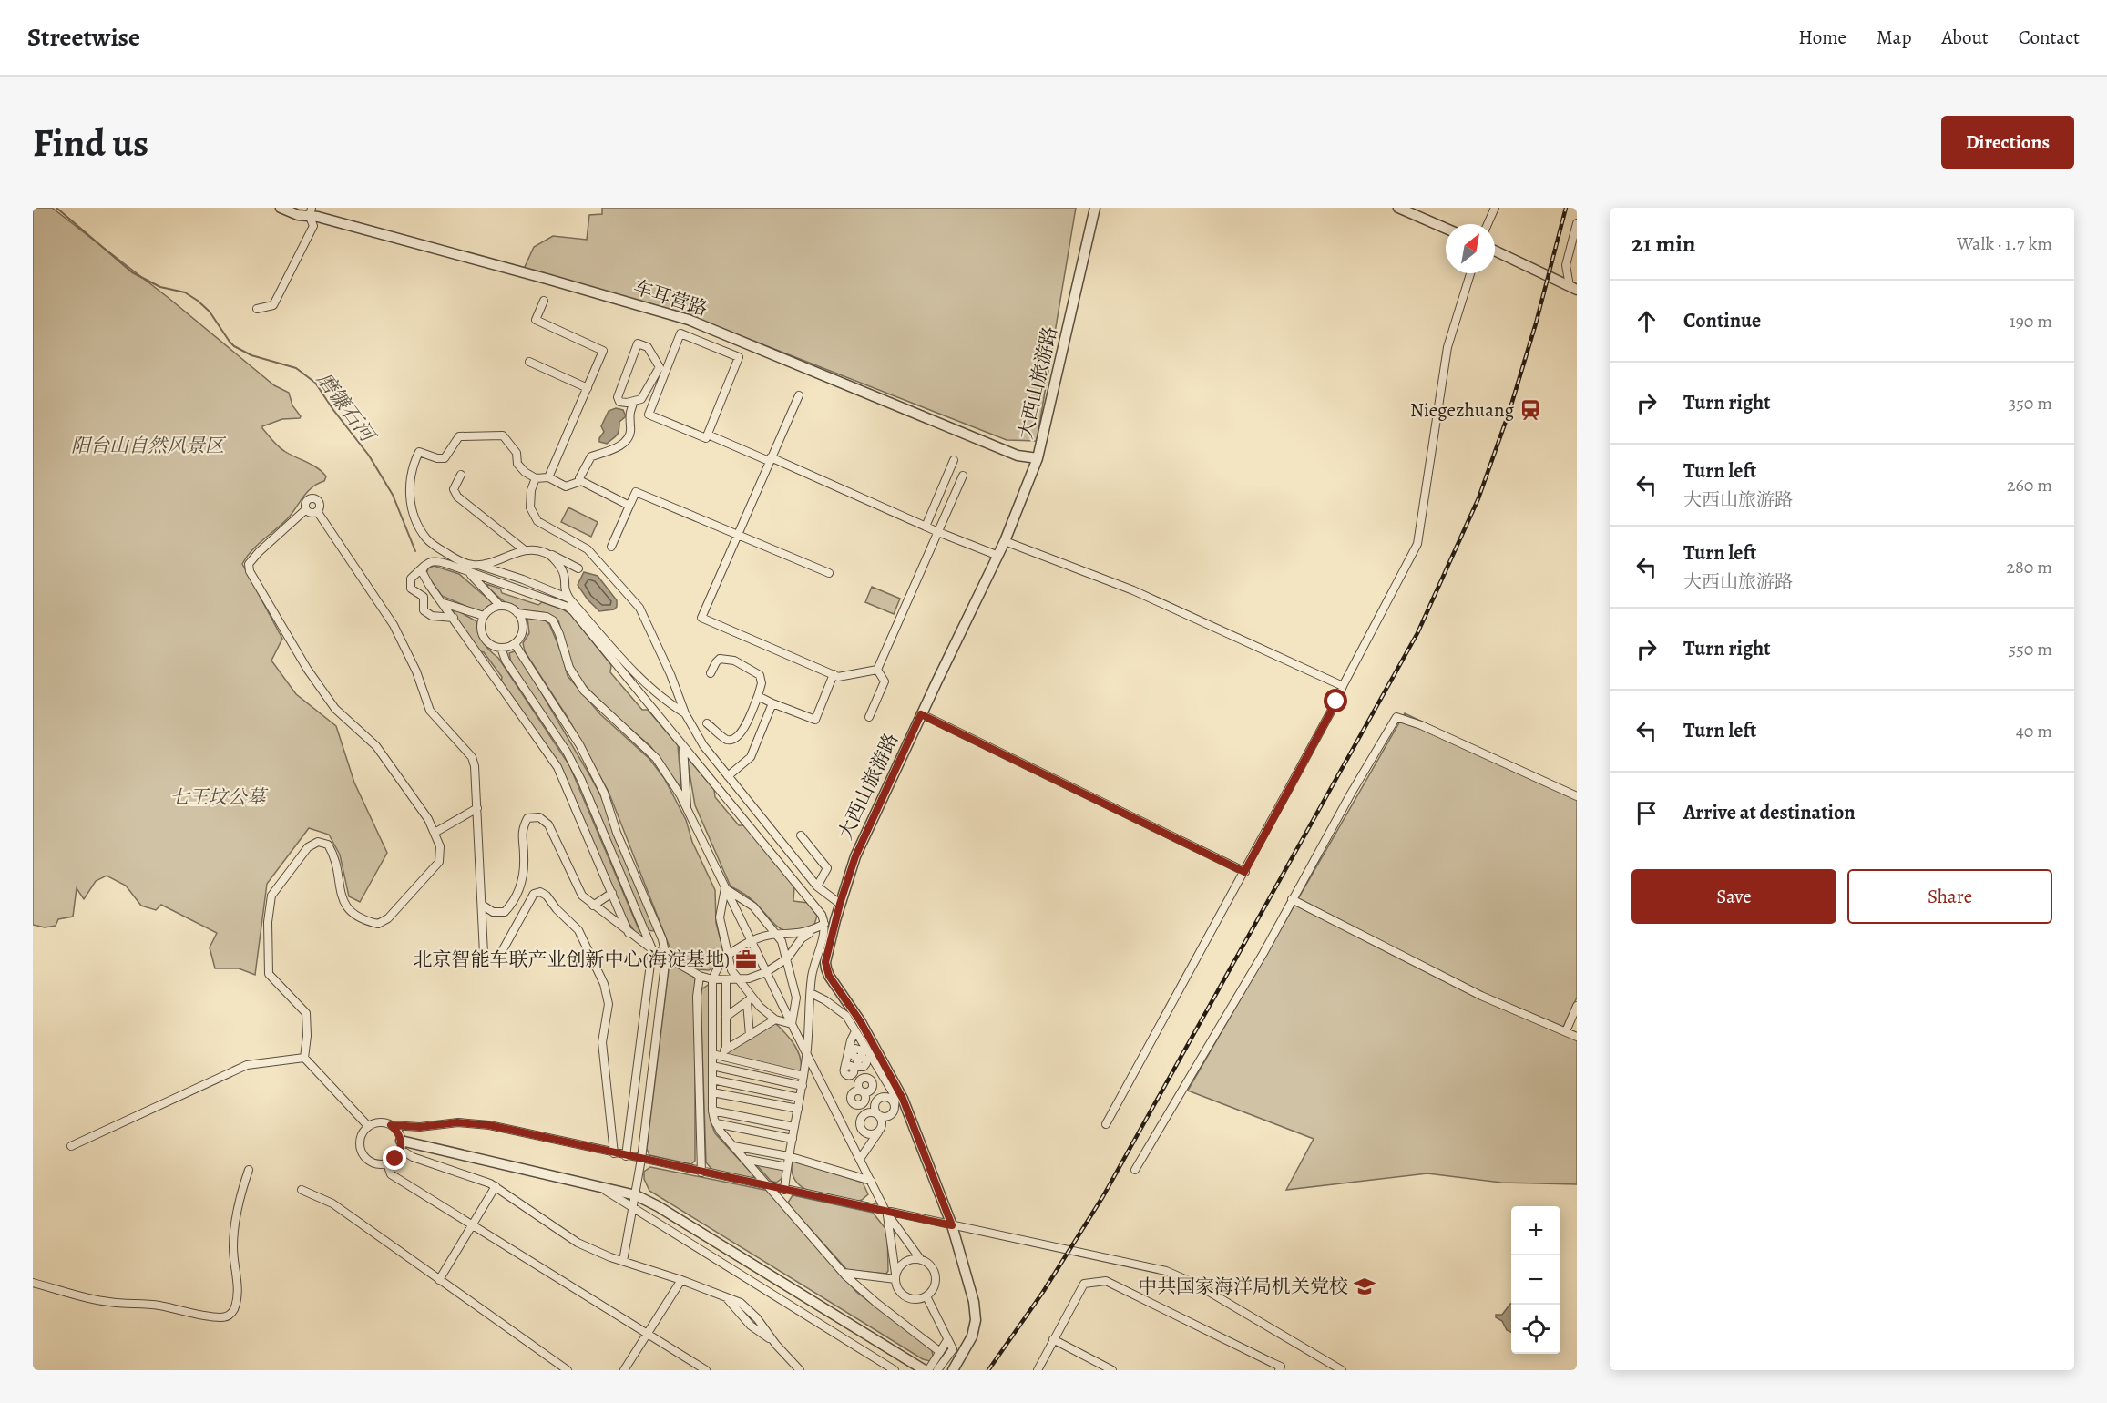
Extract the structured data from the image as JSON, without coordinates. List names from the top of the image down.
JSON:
{
  "streets": {
    "street": ["车耳营路", "大西山旅游路"]
  },
  "crossings": [
    ["车耳营路", "大西山旅游路"]
  ],
  "water": ["磨镰石河"],
  "parks": ["阳台山自然风景区", "七王坟公墓"],
  "places": {
    "station": ["Niegezhuang"],
    "office": ["北京智能车联产业创新中心(海淀基地)"],
    "school or university": ["中共国家海洋局机关党校"]
  },
  "north": "top right",
  "page": {
    "header": "Streetwise",
    "nav": [
      "Home",
      "Map",
      "About",
      "Contact"
    ],
    "buttons": [
      "Directions",
      ["Save", "Share"]
    ],
    "title": "Find us",
    "heading": ["21 min", "Walk · 1.7 km"],
    "list": [
      ["Continue", "190 m"],
      ["Turn right", "350 m"],
      ["Turn left", "大西山旅游路", "260 m"],
      ["Turn left", "大西山旅游路", "280 m"],
      ["Turn right", "550 m"],
      ["Turn left", "40 m"],
      "Arrive at destination"
    ],
    "map_buttons": ["+", "−"]
  }
}
